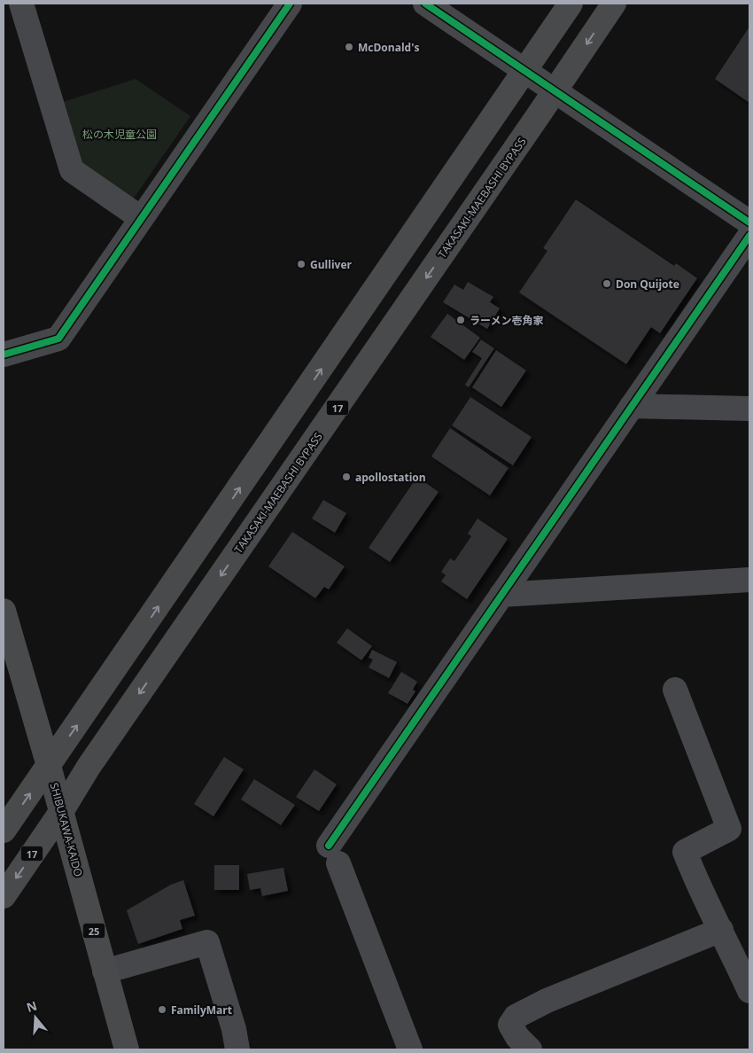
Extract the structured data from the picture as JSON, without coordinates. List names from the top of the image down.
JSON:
{
  "streets": {
    "main road": [
      "TAKASAKI-MAEBASHI BYPASS",
      "17",
      "SHIBUKAWA-KAIDO",
      "25"
    ]
  },
  "crossings": [
    ["TAKASAKI-MAEBASHI BYPASS", "SHIBUKAWA-KAIDO"]
  ],
  "parks": ["松の木児童公園"],
  "places": [
    "McDonald's",
    "Gulliver",
    "Don Quijote",
    "ラーメン壱角家",
    "apollostation",
    "FamilyMart"
  ],
  "north": "top"
}
